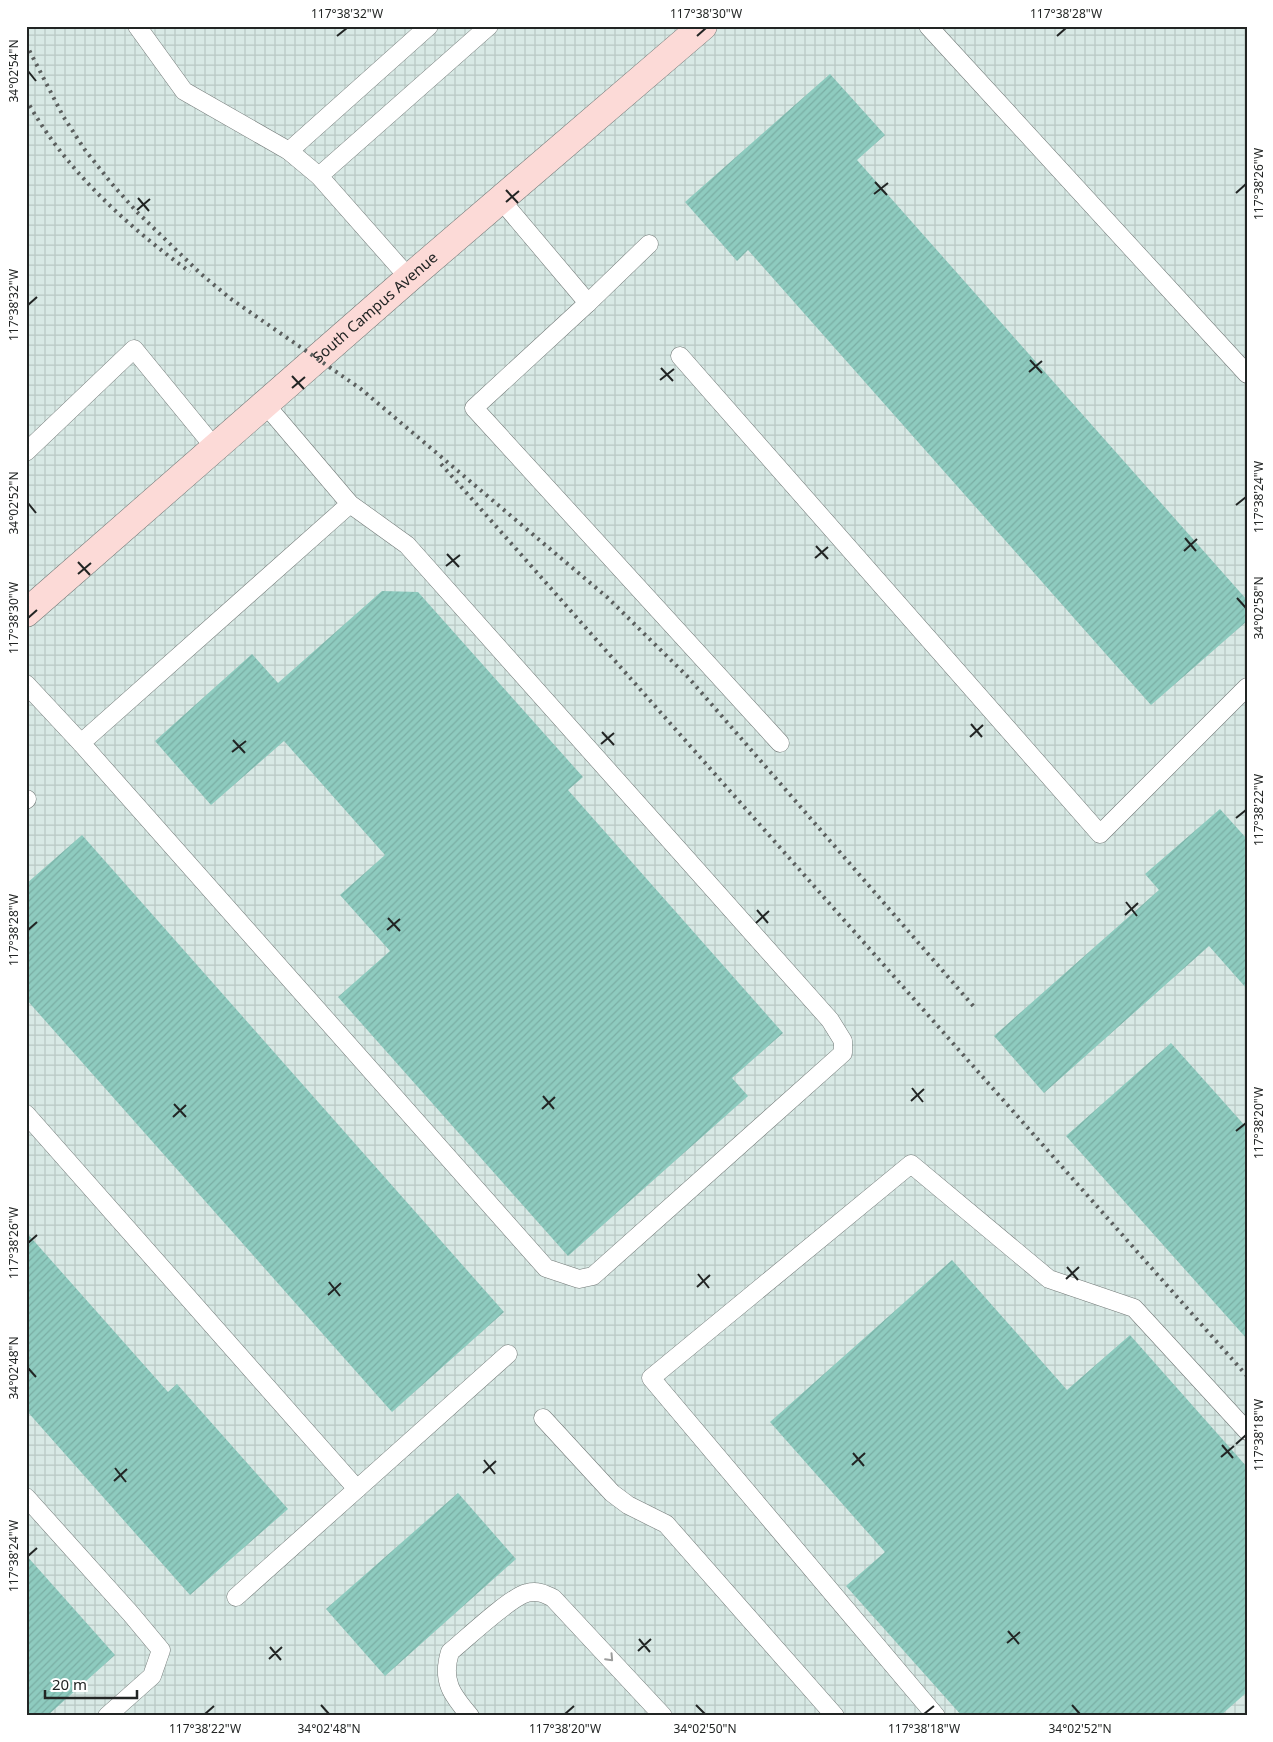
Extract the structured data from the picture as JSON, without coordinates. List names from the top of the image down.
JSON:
{
  "streets": {
    "street": ["South Campus Avenue"]
  },
  "scale_bar": "20 m",
  "coordinates": [
    "117°38'32\"W",
    "117°38'30\"W",
    "117°38'28\"W",
    "34°02'54\"N",
    "117°38'26\"W",
    "117°38'24\"W",
    "34°02'52\"N",
    "34°02'58\"N",
    "117°38'22\"W",
    "117°38'20\"W",
    "34°02'48\"N",
    "117°38'18\"W",
    "34°02'50\"N"
  ]
}
